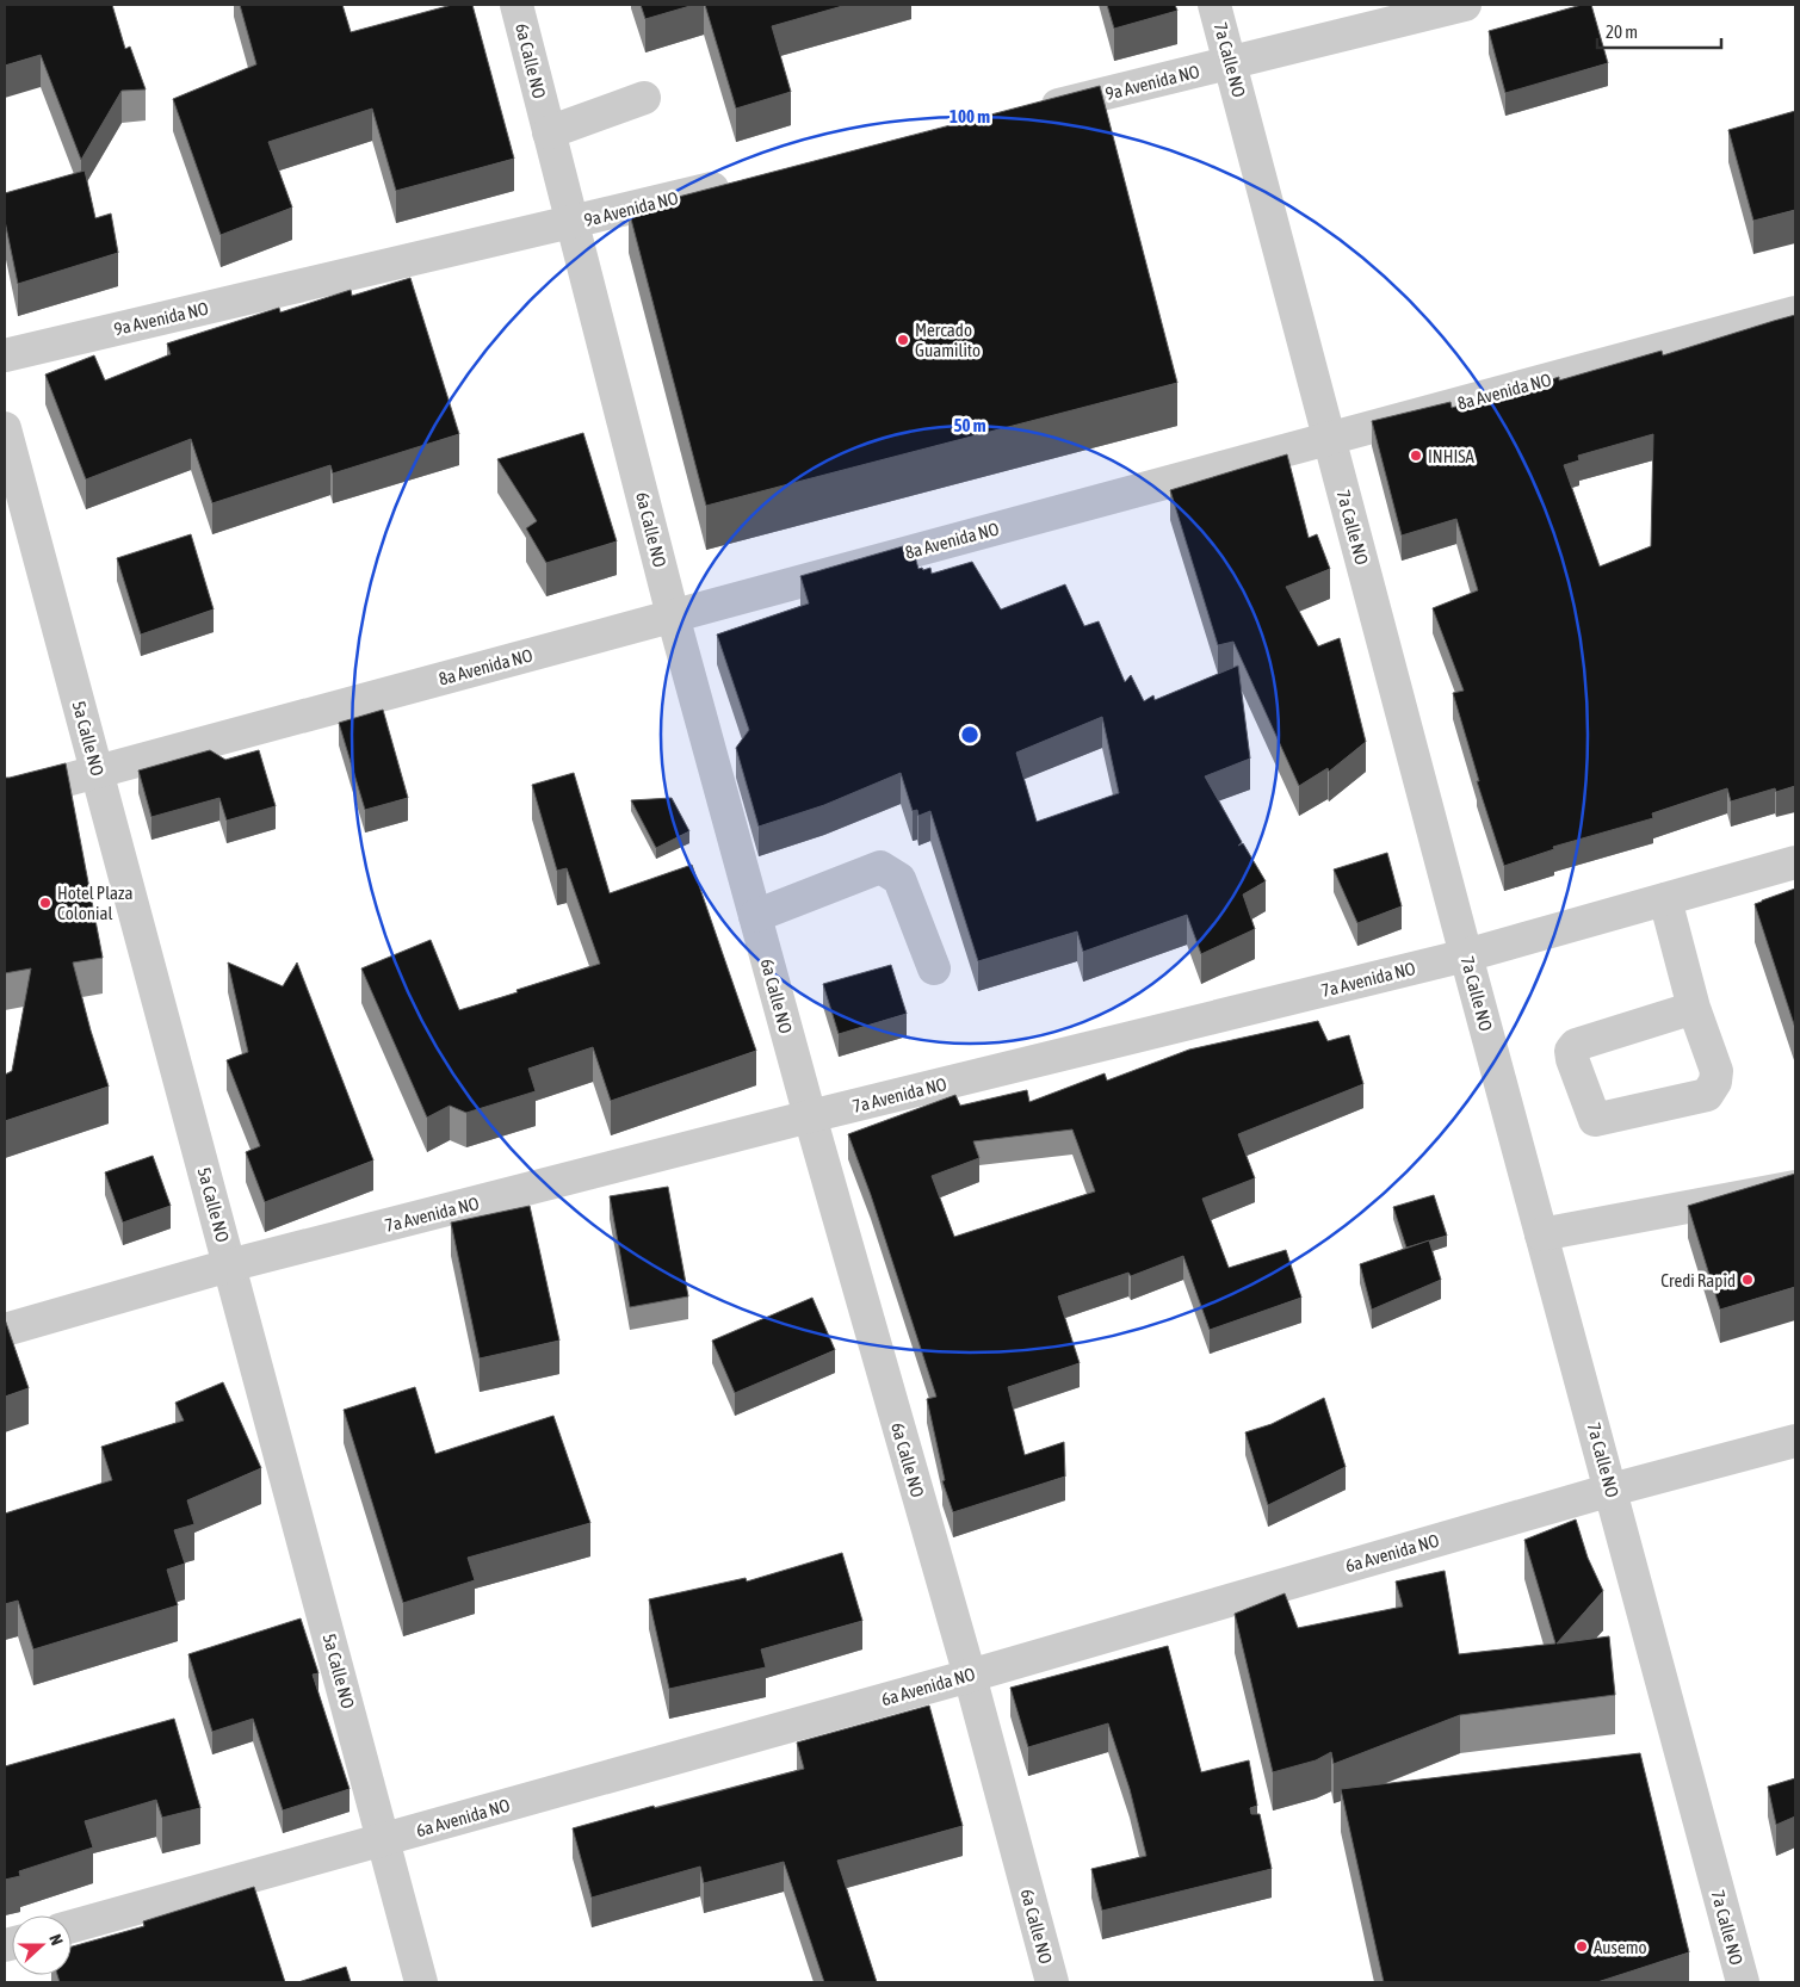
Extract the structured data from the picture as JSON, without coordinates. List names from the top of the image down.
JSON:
{
  "streets": {
    "street": [
      "7a Calle NO",
      "6a Calle NO",
      "9a Avenida NO",
      "8a Avenida NO",
      "5a Calle NO",
      "7a Avenida NO",
      "6a Avenida NO"
    ]
  },
  "crossings": [
    ["7a Calle NO", "9a Avenida NO"],
    ["7a Calle NO", "8a Avenida NO"],
    ["7a Calle NO", "7a Avenida NO"],
    ["7a Calle NO", "6a Avenida NO"],
    ["6a Calle NO", "9a Avenida NO"],
    ["6a Calle NO", "8a Avenida NO"],
    ["6a Calle NO", "7a Avenida NO"],
    ["6a Calle NO", "6a Avenida NO"],
    ["8a Avenida NO", "5a Calle NO"],
    ["5a Calle NO", "7a Avenida NO"],
    ["5a Calle NO", "6a Avenida NO"]
  ],
  "places": [
    "Mercado Guamilito",
    "INHISA",
    "Hotel Plaza Colonial",
    "Credi Rapid",
    "Ausemo"
  ],
  "scale_bar": "20 m",
  "north": "right",
  "rings": ["100 m", "50 m"]
}
